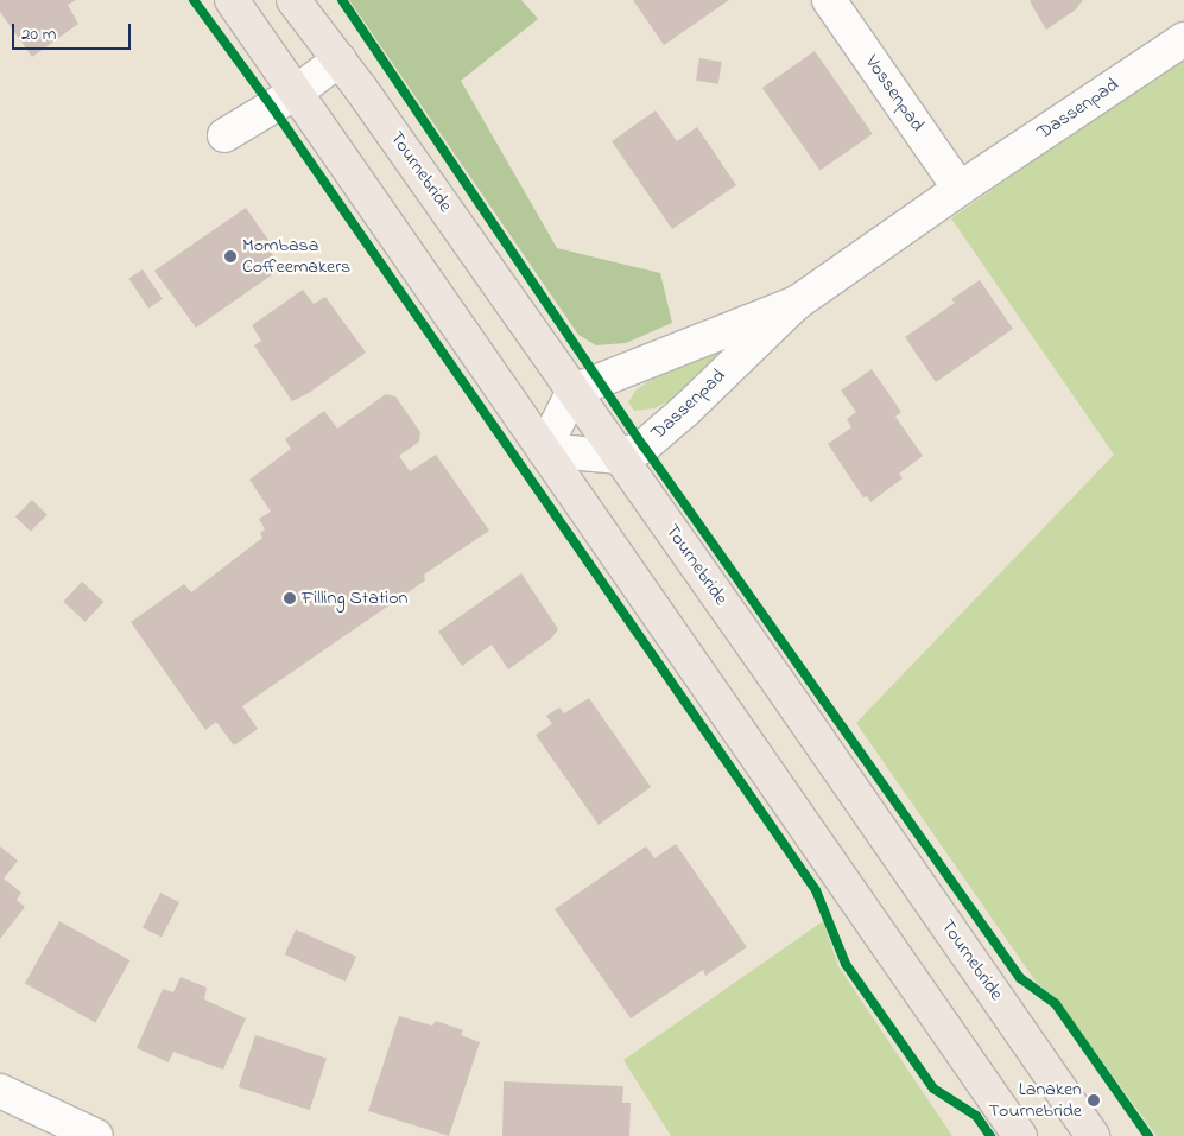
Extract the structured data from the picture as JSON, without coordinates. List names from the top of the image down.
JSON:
{
  "streets": {
    "main road": ["Tournebride"],
    "street": ["Vossenpad", "Dassenpad"]
  },
  "crossings": [
    ["Vossenpad", "Dassenpad"],
    ["Dassenpad", "Tournebride"]
  ],
  "places": ["Mombasa Coffeemakers", "Filling Station", "Lanaken Tournebride"],
  "scale_bar": "20 m"
}
